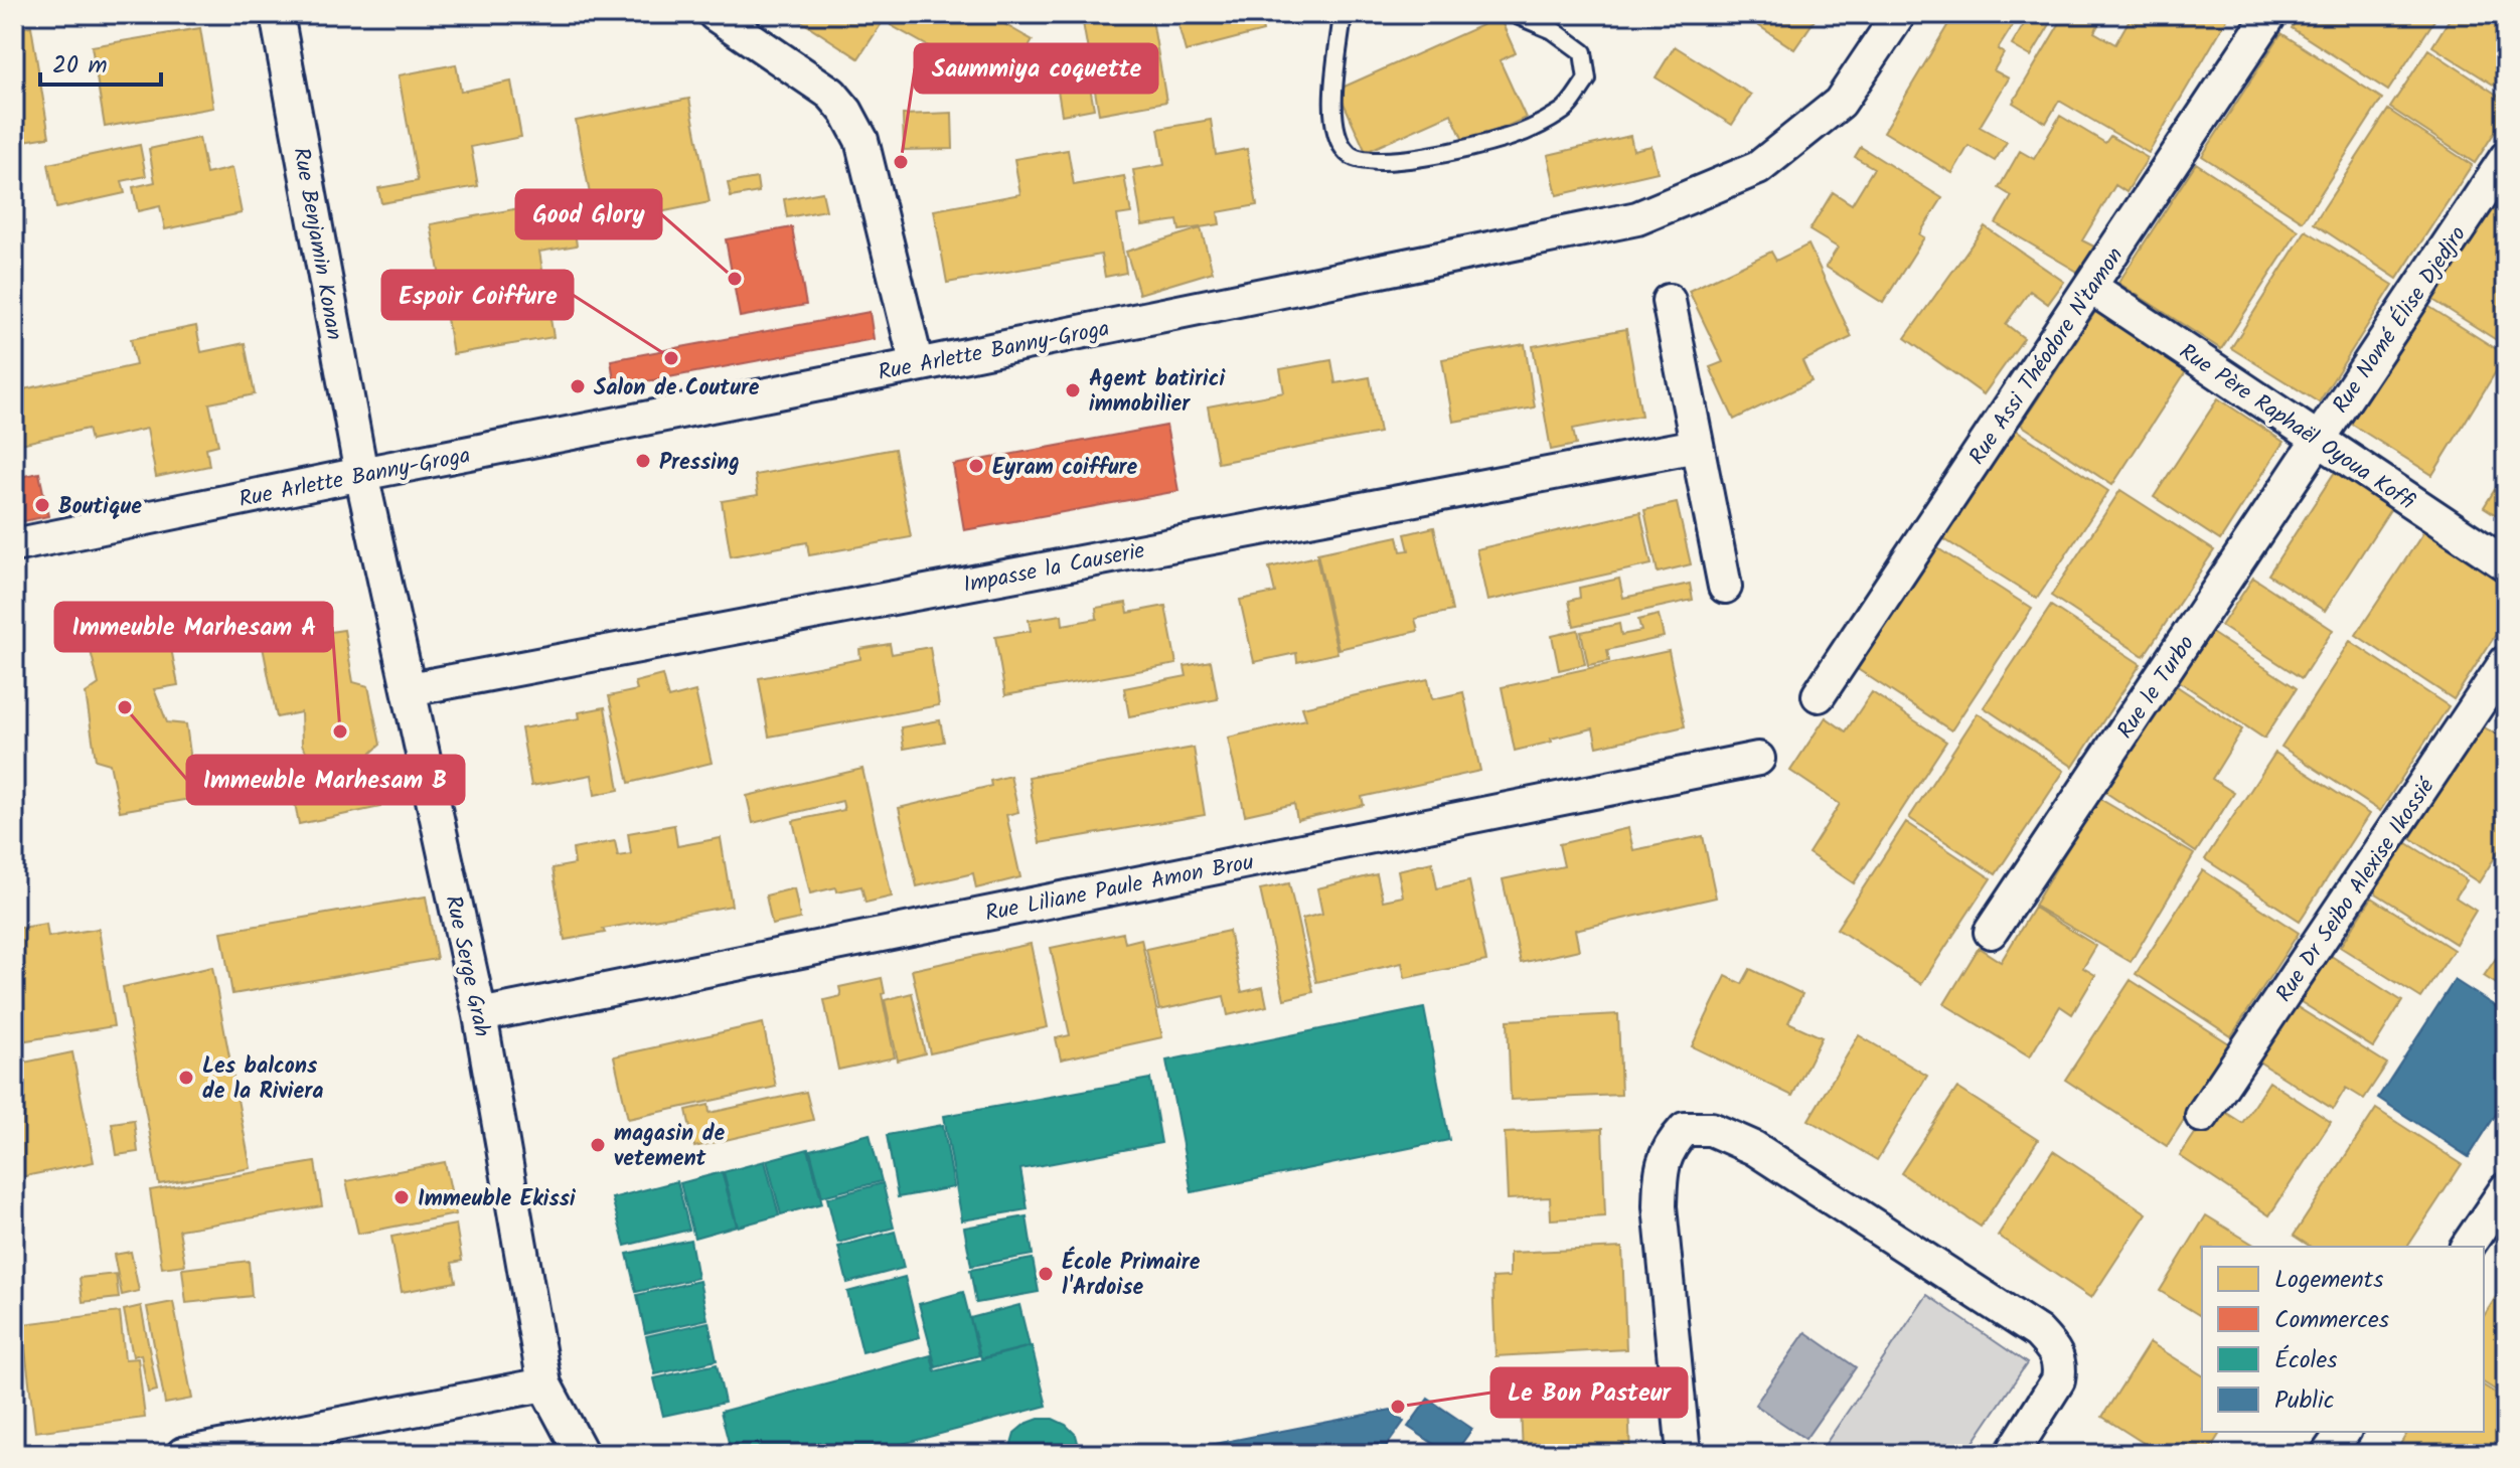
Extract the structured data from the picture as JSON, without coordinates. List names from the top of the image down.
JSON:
{
  "streets": {
    "street": [
      "Rue Benjamin Konan",
      "Rue Nomé Élise Djedjro",
      "Rue Arlette Banny-Groga",
      "Rue Assi Théodore N'tamon",
      "Rue Père Raphaël Oyoua Koffi",
      "Impasse la Causerie",
      "Rue le Turbo",
      "Rue Liliane Paule Amon Brou",
      "Rue Dr Seibo Alexise Ikossié",
      "Rue Serge Grah"
    ]
  },
  "crossings": [
    ["Rue Benjamin Konan", "Rue Arlette Banny-Groga"],
    ["Rue Benjamin Konan", "Rue Serge Grah"],
    ["Rue Nomé Élise Djedjro", "Rue Père Raphaël Oyoua Koffi"],
    ["Rue Nomé Élise Djedjro", "Rue le Turbo"],
    ["Rue Arlette Banny-Groga", "Rue Serge Grah"],
    ["Rue Assi Théodore N'tamon", "Rue Père Raphaël Oyoua Koffi"],
    ["Rue Père Raphaël Oyoua Koffi", "Rue le Turbo"],
    ["Impasse la Causerie", "Rue Serge Grah"],
    ["Rue Liliane Paule Amon Brou", "Rue Serge Grah"]
  ],
  "places": [
    "Saummiya coquette",
    "Good Glory",
    "Espoir Coiffure",
    "Salon de Couture",
    "Agent batirici immobilier",
    "Pressing",
    "Eyram coiffure",
    "Boutique",
    "Immeuble Marhesam B",
    "Immeuble Marhesam A",
    "Les balcons de la Riviera",
    "magasin de vetement",
    "Immeuble Ekissi",
    "École Primaire l'Ardoise",
    "Le Bon Pasteur"
  ],
  "legend": [
    "Logements",
    "Commerces",
    "Écoles",
    "Public"
  ],
  "scale_bar": "20 m"
}
